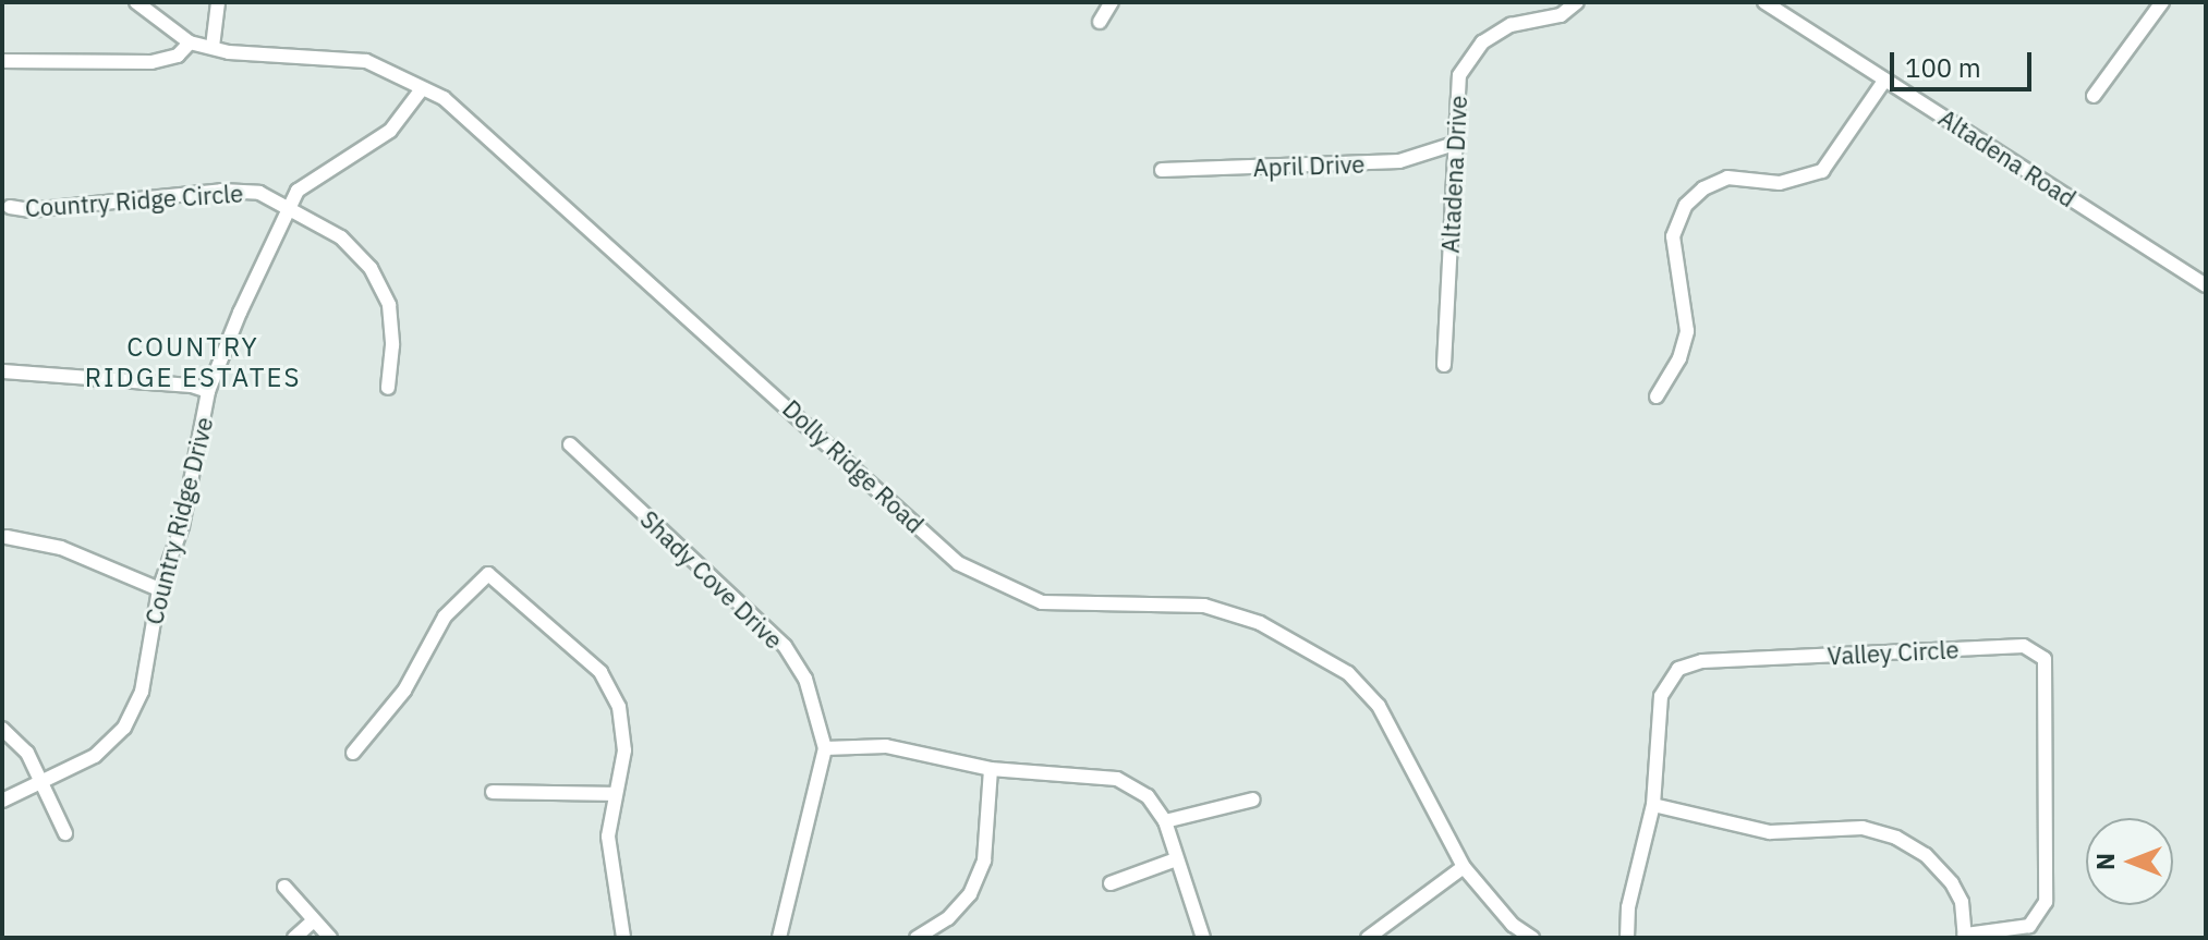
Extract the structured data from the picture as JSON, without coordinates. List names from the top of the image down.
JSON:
{
  "streets": {
    "street": [
      "Altadena Road",
      "April Drive",
      "Altadena Drive",
      "Country Ridge Circle",
      "Dolly Ridge Road",
      "Country Ridge Drive",
      "Shady Cove Drive",
      "Valley Circle"
    ]
  },
  "crossings": [
    ["April Drive", "Altadena Drive"],
    ["Country Ridge Circle", "Country Ridge Drive"],
    ["Dolly Ridge Road", "Country Ridge Drive"]
  ],
  "districts": ["COUNTRY RIDGE ESTATES"],
  "scale_bar": "100 m",
  "north": "left"
}
